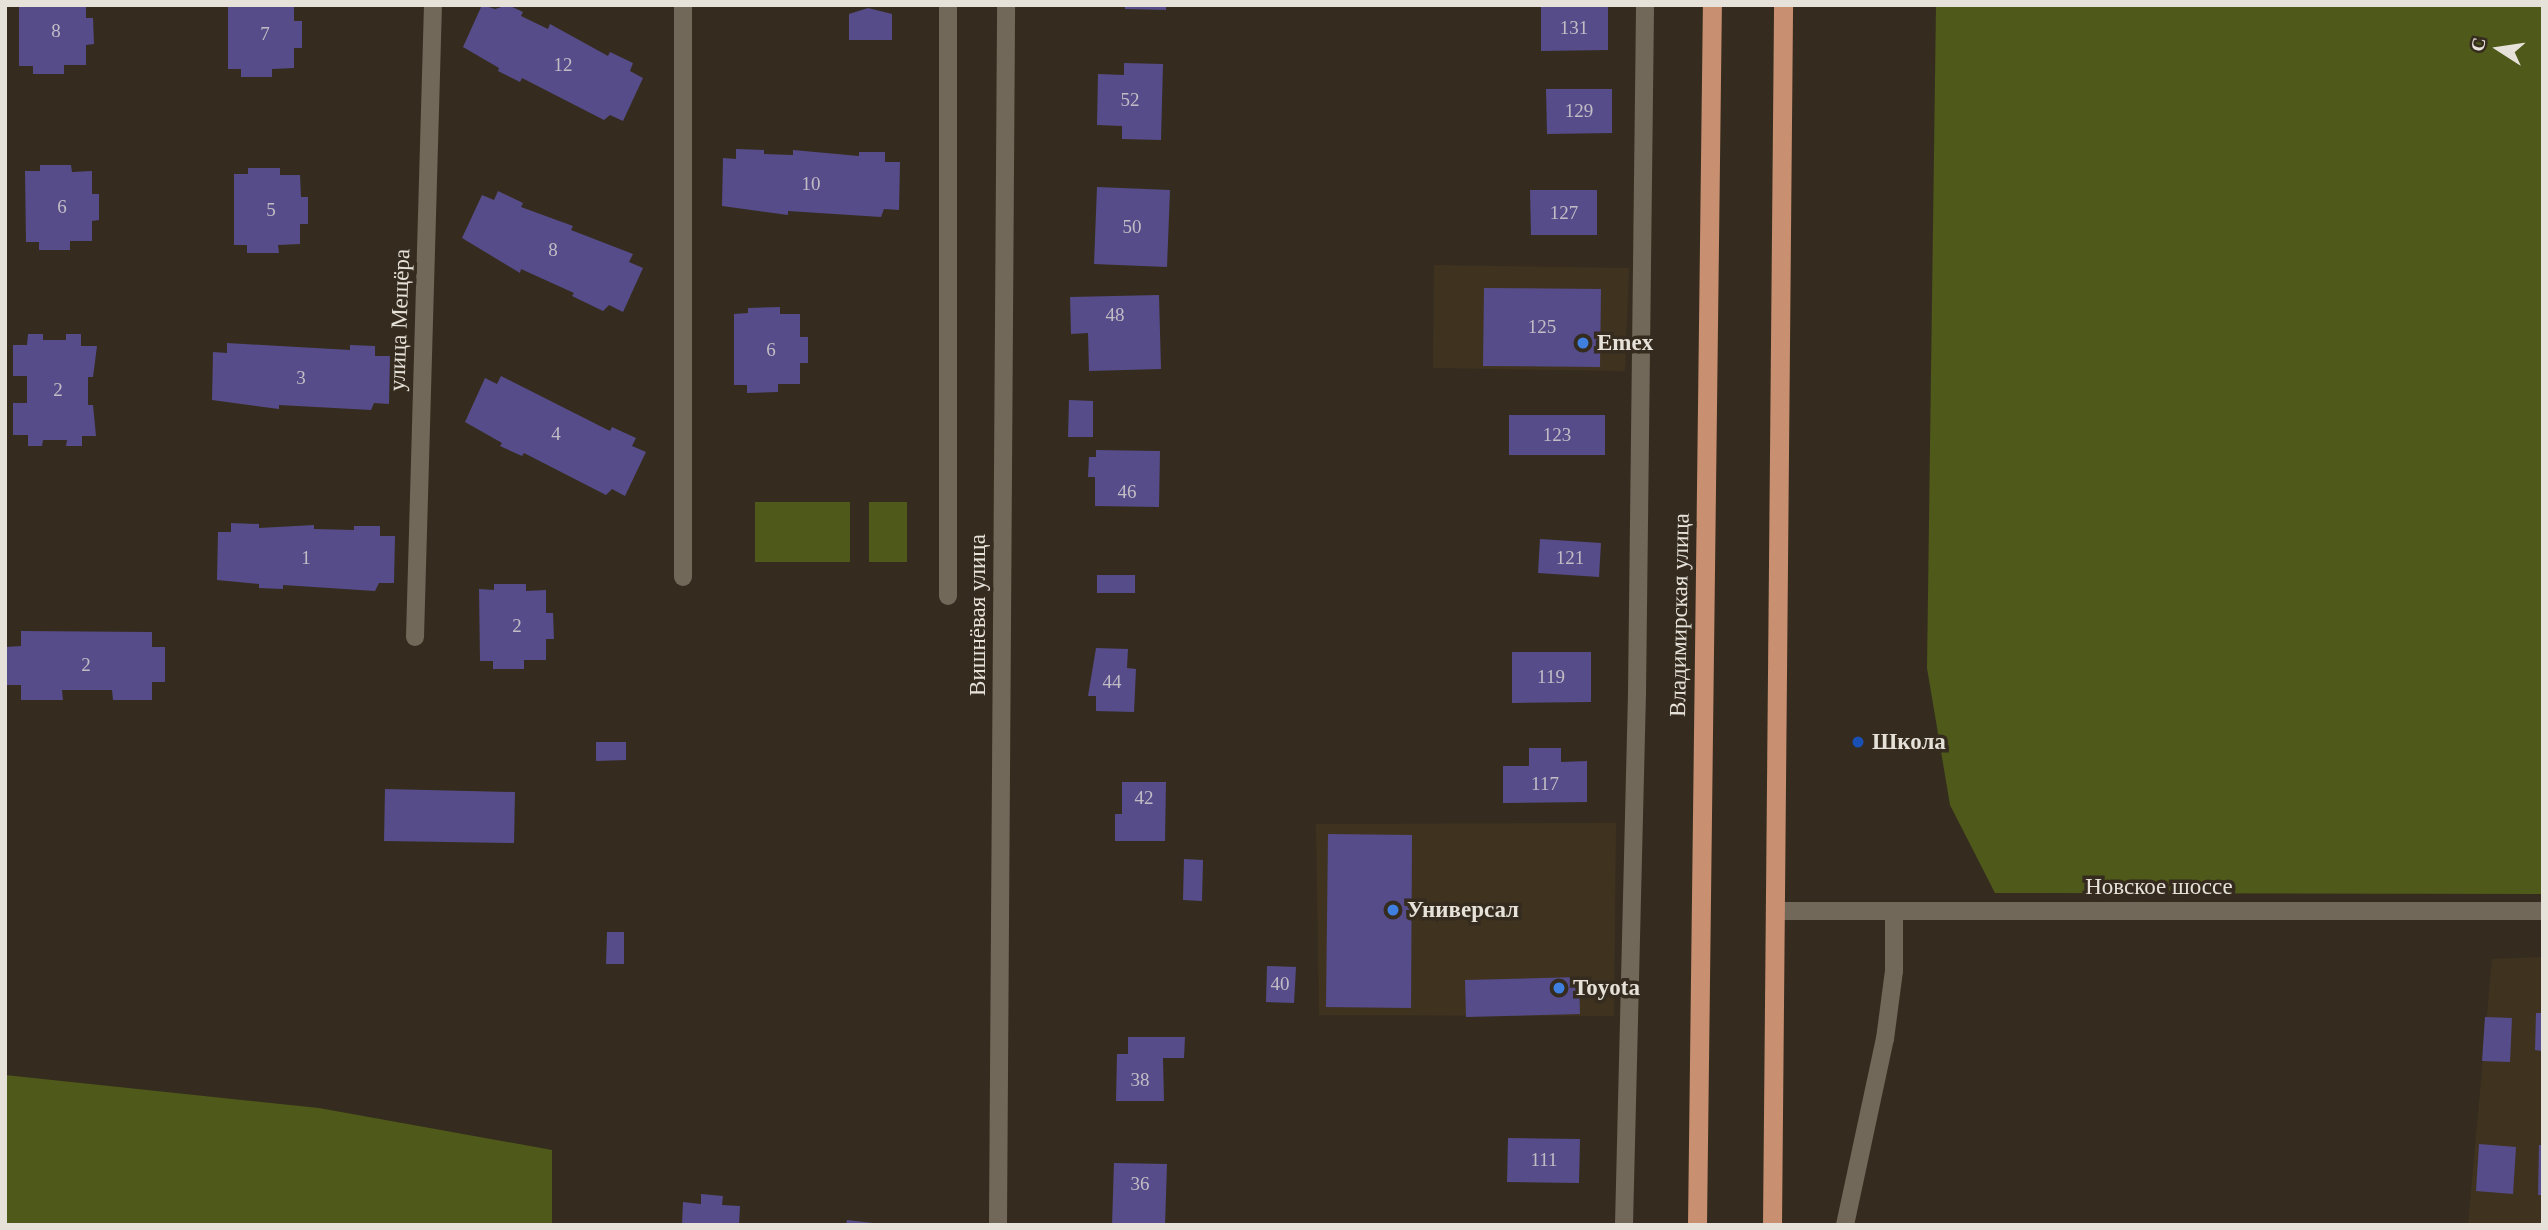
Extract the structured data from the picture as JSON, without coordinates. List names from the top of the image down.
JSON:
{
  "streets": {
    "highway": ["Владимирская улица"],
    "street": ["улица Мещёра", "Вишнёвая улица", "Новское шоссе"]
  },
  "places": [
    "Emex",
    "Школа",
    "Универсал",
    "Toyota"
  ],
  "house_numbers": [
    "131",
    "8",
    "7",
    "12",
    "52",
    "129",
    "10",
    "6",
    "5",
    "127",
    "50",
    "8",
    "48",
    "125",
    "6",
    "3",
    "2",
    "4",
    "123",
    "46",
    "1",
    "121",
    "2",
    "2",
    "119",
    "44",
    "117",
    "42",
    "40",
    "38",
    "111",
    "36"
  ],
  "north": "left"
}
